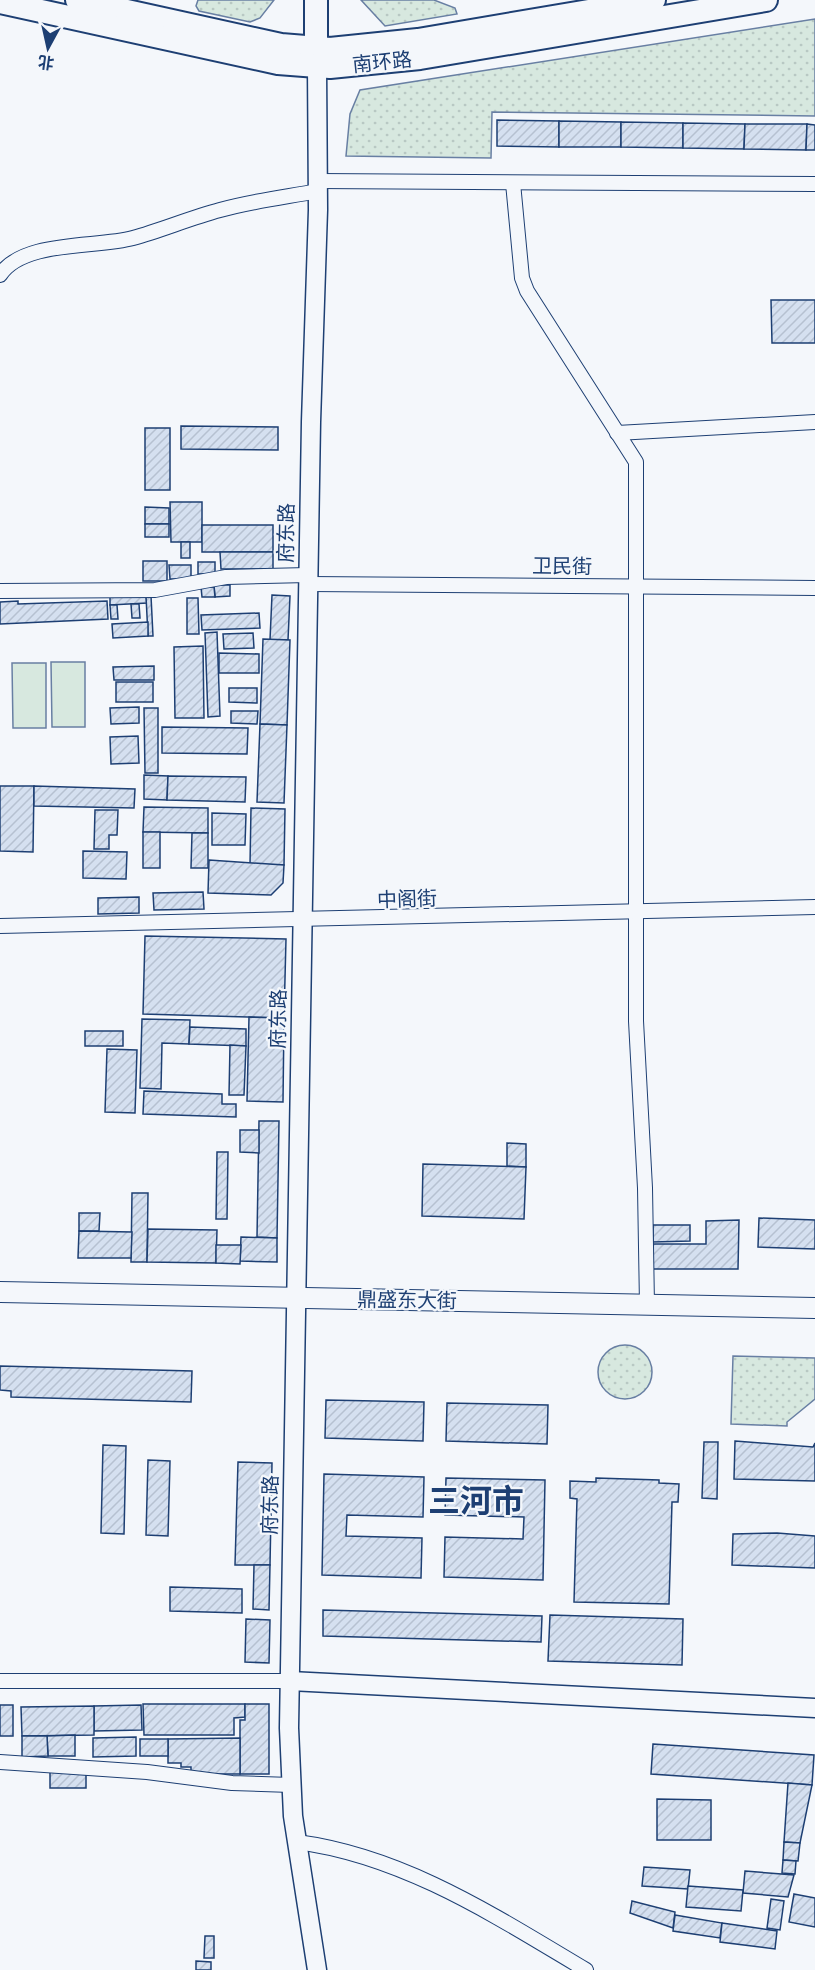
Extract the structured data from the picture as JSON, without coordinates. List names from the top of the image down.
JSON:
{
  "streets": {
    "main road": ["南环路", "鼎盛东大街"],
    "street": ["府东路", "卫民街", "中阁街"]
  },
  "crossings": [
    ["南环路", "府东路"],
    ["府东路", "卫民街"],
    ["府东路", "中阁街"],
    ["府东路", "鼎盛东大街"]
  ],
  "districts": ["三河市"],
  "north": "bottom"
}
